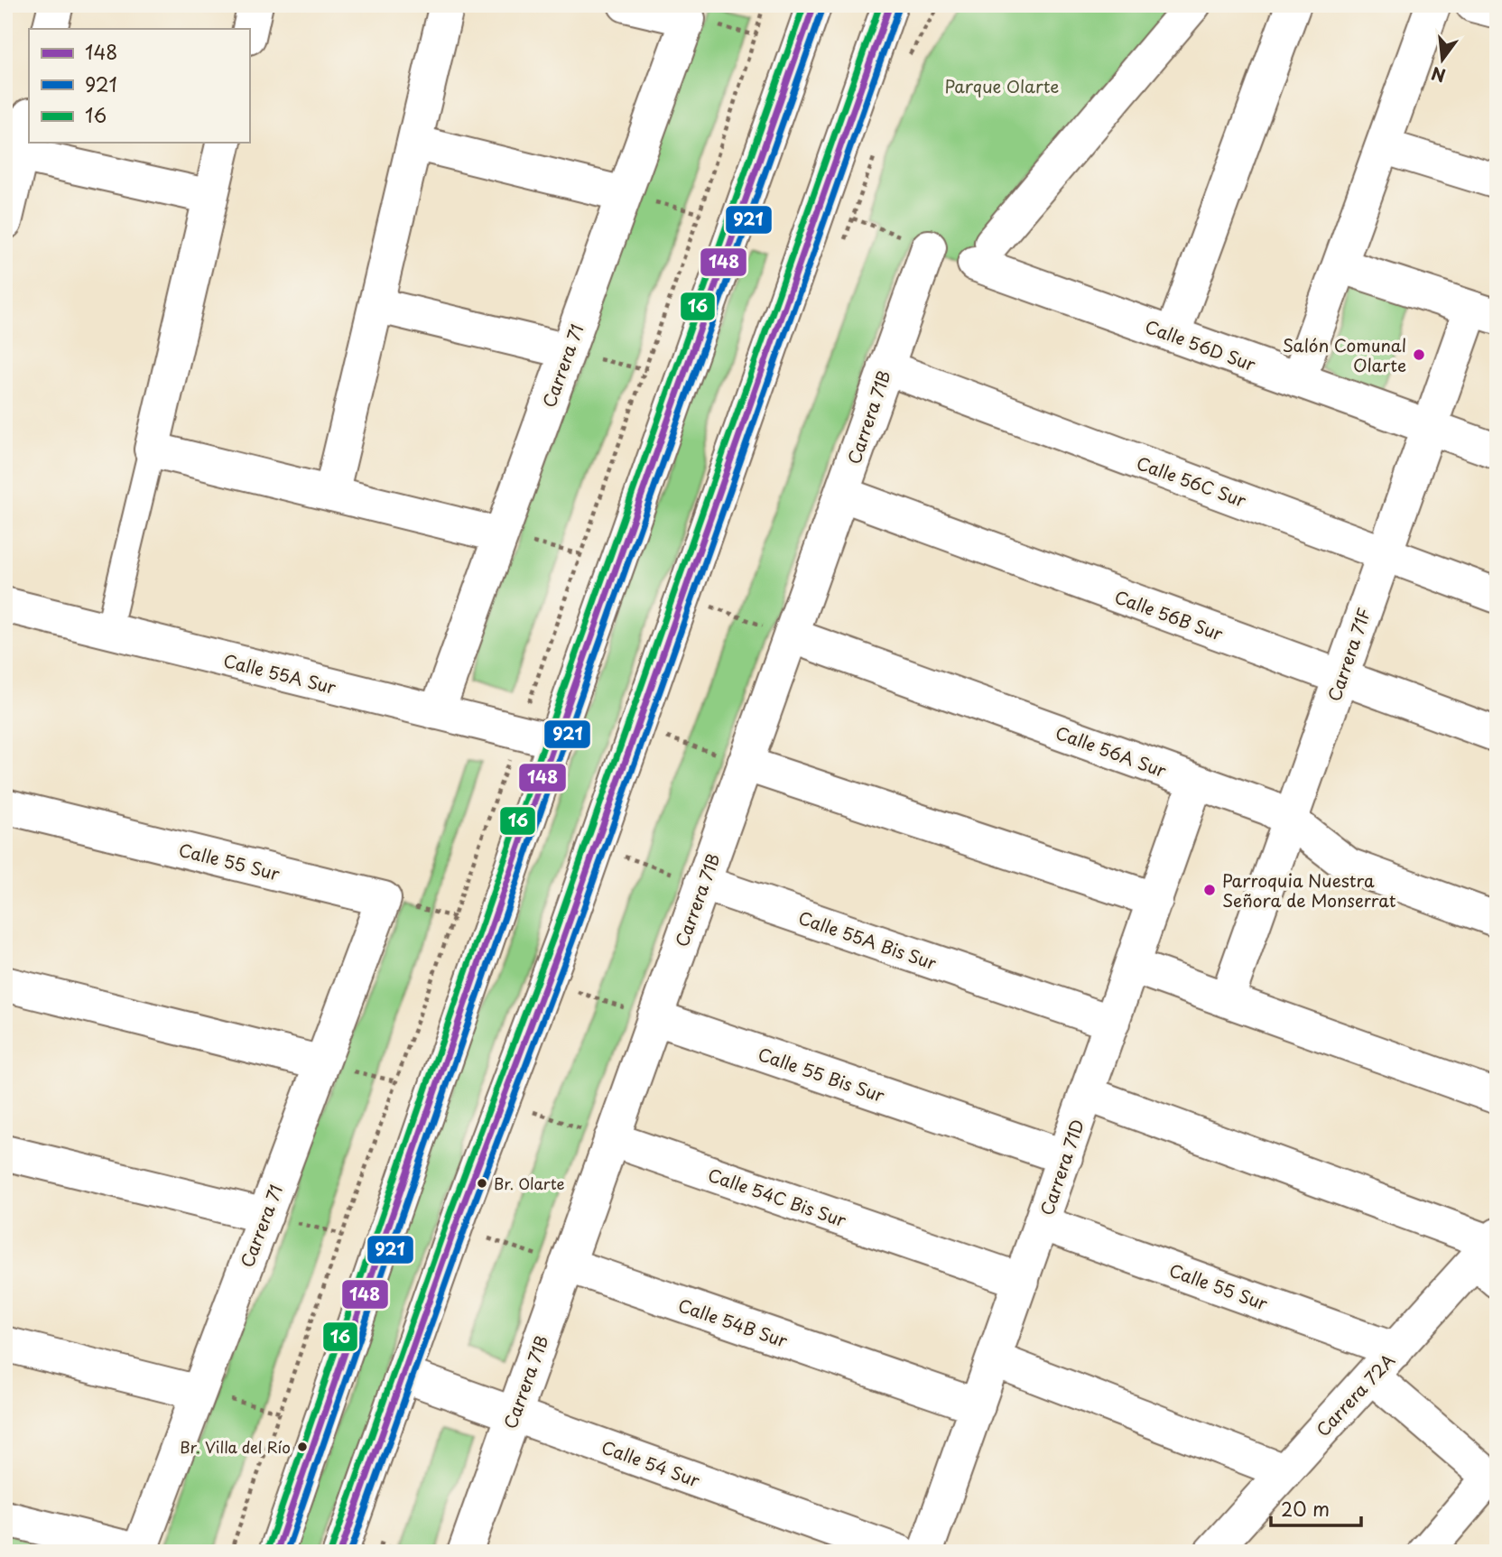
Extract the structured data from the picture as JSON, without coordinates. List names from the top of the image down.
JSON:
{
  "streets": {
    "street": [
      "Calle 56D Sur",
      "Carrera 71",
      "Carrera 71B",
      "Calle 56C Sur",
      "Calle 56B Sur",
      "Carrera 71F",
      "Calle 55A Sur",
      "Calle 56A Sur",
      "Calle 55 Sur",
      "Calle 55A Bis Sur",
      "Calle 55 Bis Sur",
      "Carrera 71D",
      "Calle 54C Bis Sur",
      "Calle 54B Sur",
      "Carrera 72A",
      "Calle 54 Sur"
    ]
  },
  "crossings": [
    ["Calle 56D Sur", "Carrera 71F"],
    ["Carrera 71", "Calle 55A Sur"],
    ["Carrera 71", "Calle 55 Sur"],
    ["Carrera 71B", "Calle 56C Sur"],
    ["Carrera 71B", "Calle 56B Sur"],
    ["Carrera 71B", "Calle 56A Sur"],
    ["Carrera 71B", "Calle 55A Bis Sur"],
    ["Carrera 71B", "Calle 55 Bis Sur"],
    ["Carrera 71B", "Calle 54C Bis Sur"],
    ["Carrera 71B", "Calle 54B Sur"],
    ["Carrera 71B", "Calle 54 Sur"],
    ["Calle 56C Sur", "Carrera 71F"],
    ["Calle 56B Sur", "Carrera 71F"],
    ["Carrera 71F", "Calle 56A Sur"],
    ["Calle 56A Sur", "Carrera 71D"],
    ["Calle 55 Sur", "Carrera 71D"],
    ["Calle 55 Sur", "Carrera 72A"],
    ["Calle 55A Bis Sur", "Carrera 71D"],
    ["Calle 55 Bis Sur", "Carrera 71D"],
    ["Carrera 71D", "Calle 54C Bis Sur"],
    ["Carrera 71D", "Calle 54B Sur"]
  ],
  "parks": ["Parque Olarte"],
  "places": [
    "Salón Comunal Olarte",
    "Parroquia Nuestra Señora de Monserrat",
    "Br. Olarte",
    "Br. Villa del Río"
  ],
  "lines": ["transit line 148", "transit line 16", "transit line 921"],
  "legend": ["148", "921", "16"],
  "scale_bar": "20 m",
  "north": "bottom"
}
